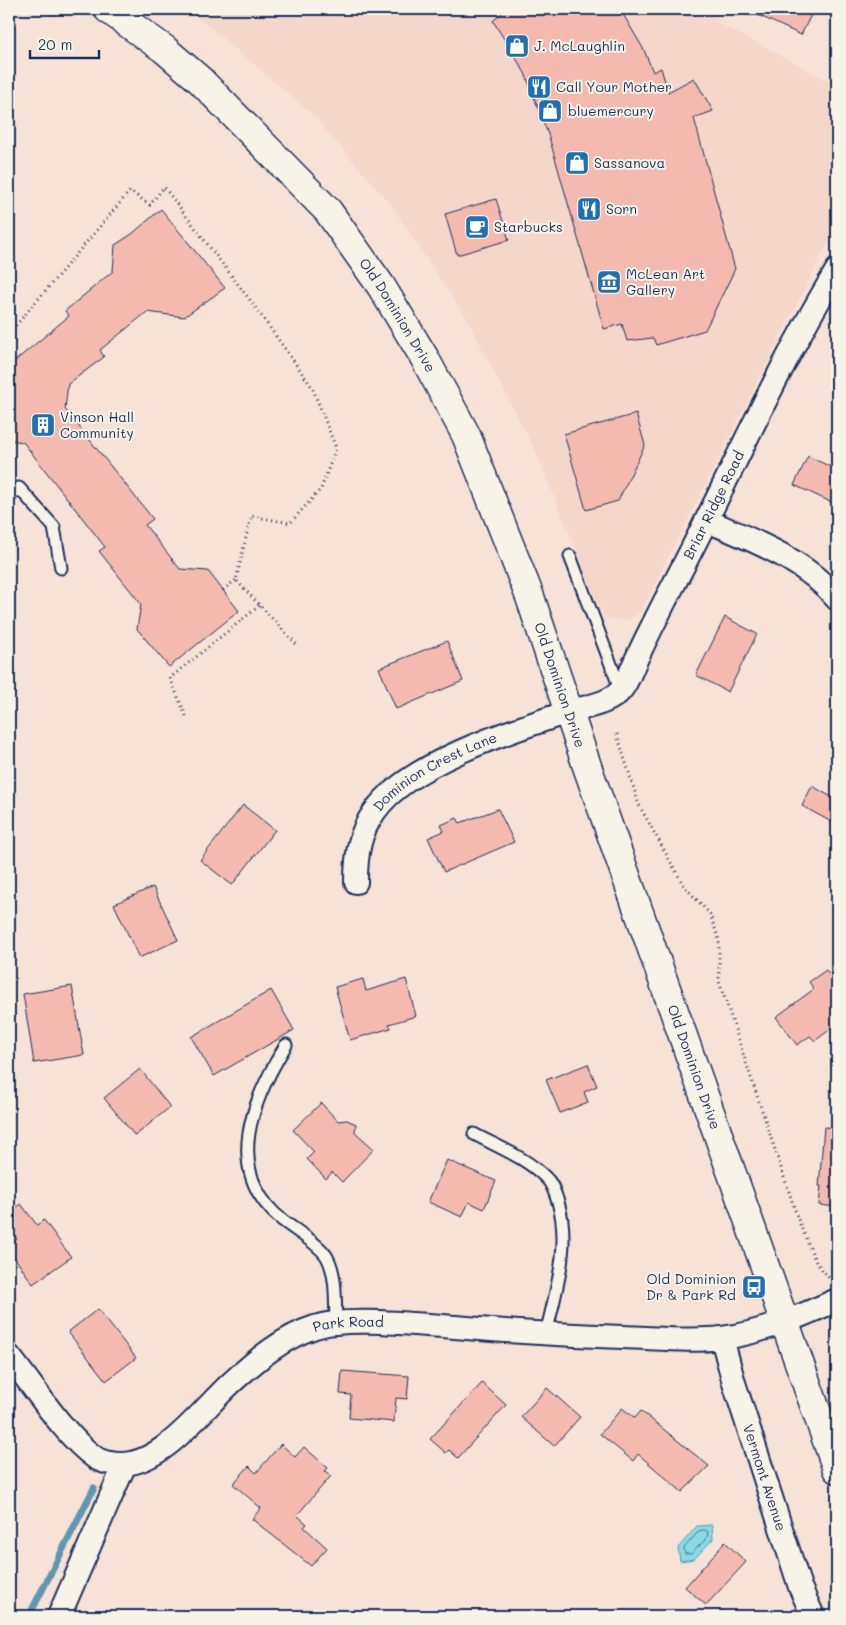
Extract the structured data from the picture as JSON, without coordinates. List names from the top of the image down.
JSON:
{
  "streets": {
    "main road": ["Old Dominion Drive"],
    "street": [
      "Briar Ridge Road",
      "Dominion Crest Lane",
      "Park Road",
      "Vermont Avenue"
    ]
  },
  "crossings": [
    ["Old Dominion Drive", "Dominion Crest Lane"],
    ["Old Dominion Drive", "Park Road"],
    ["Park Road", "Vermont Avenue"]
  ],
  "places": {
    "shop": ["J. McLaughlin", "bluemercury", "Sassanova"],
    "restaurant": ["Call Your Mother", "Sorn"],
    "cafe": ["Starbucks"],
    "museum": ["McLean Art Gallery"],
    "building": ["Vinson Hall Community"],
    "bus stop": ["Old Dominion Dr & Park Rd"]
  },
  "scale_bar": "20 m"
}
